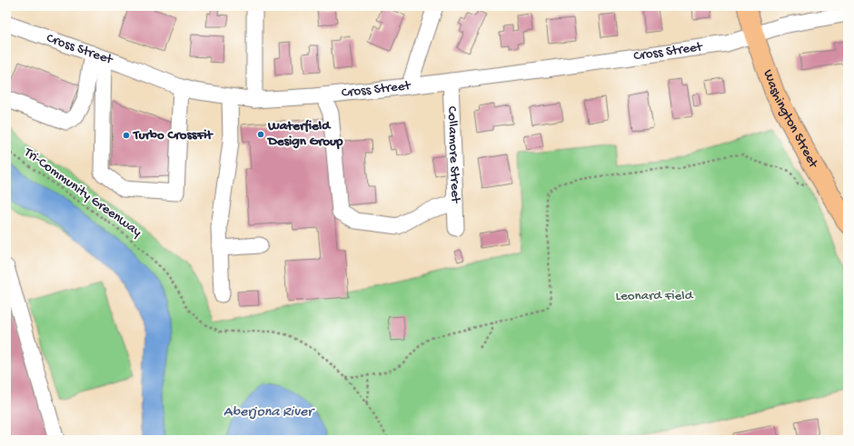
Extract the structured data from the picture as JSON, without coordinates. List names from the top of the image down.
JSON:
{
  "streets": {
    "main road": ["Washington Street"],
    "street": ["Cross Street", "Collamore Street"],
    "path": ["Tri-Community Greenway"]
  },
  "crossings": [
    ["Cross Street", "Washington Street"],
    ["Cross Street", "Collamore Street"]
  ],
  "water": ["Aberjona River"],
  "parks": ["Leonard Field"],
  "places": ["Waterfield Design Group", "Turbo CrossFit"]
}
